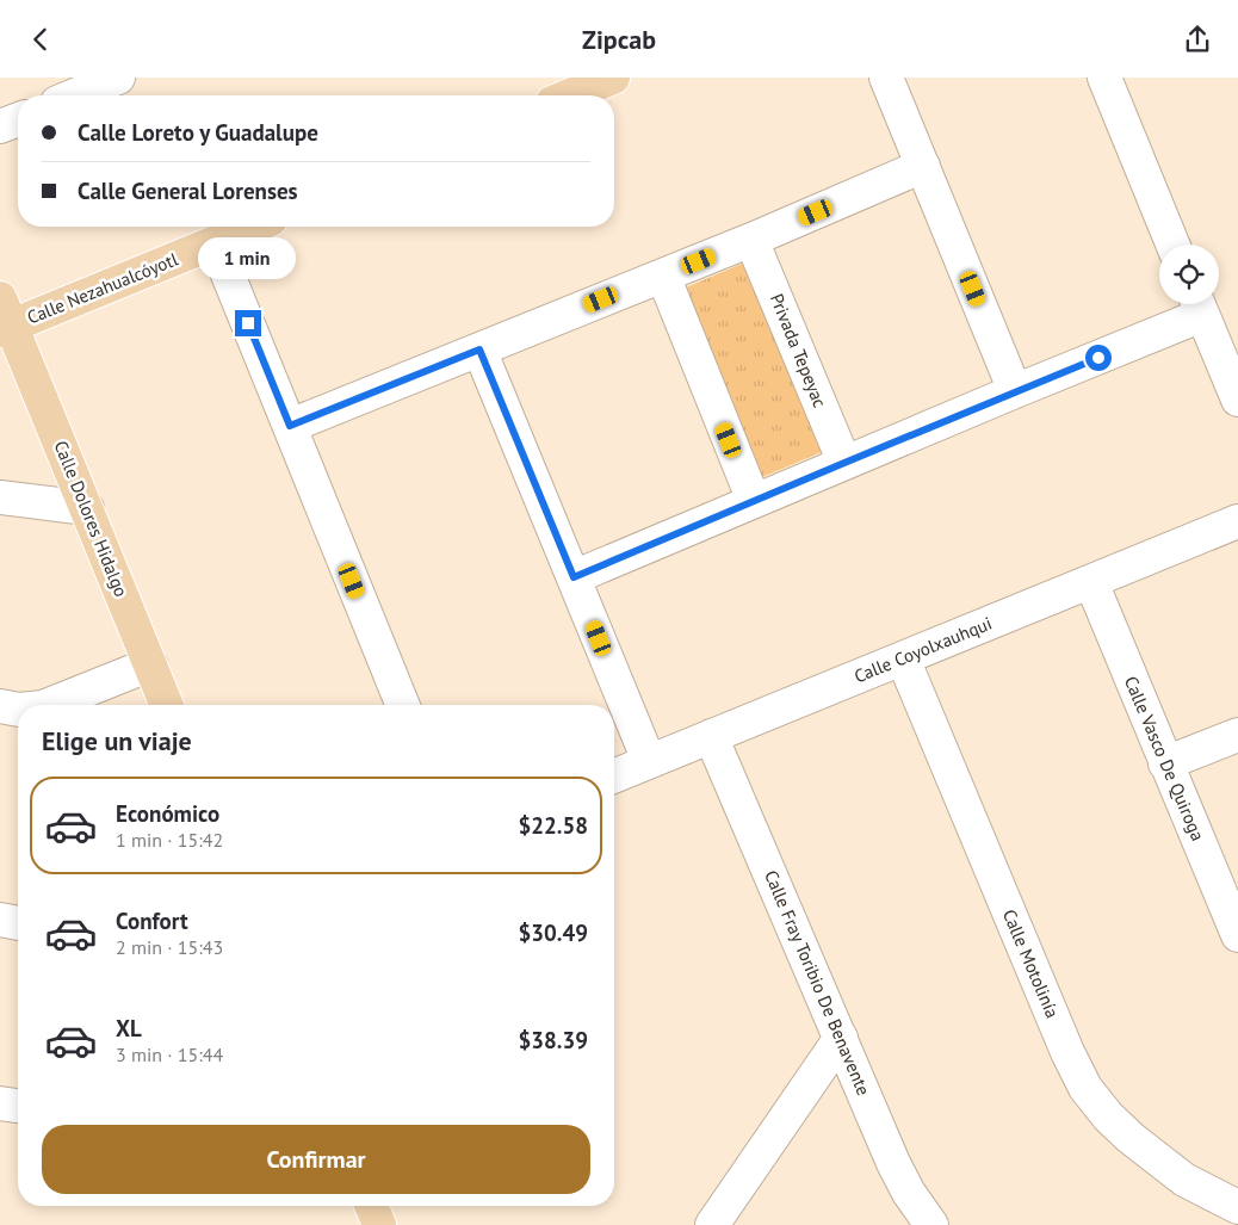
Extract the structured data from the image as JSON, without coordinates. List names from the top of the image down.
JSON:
{
  "streets": {
    "main road": ["Calle Nezahualcóyotl", "Calle Dolores Hidalgo"],
    "street": [
      "Privada Tepeyac",
      "Calle Coyolxauhqui",
      "Calle Vasco De Quiroga",
      "Calle Motolinía",
      "Calle Fray Toribio De Benavente"
    ]
  },
  "crossings": [
    ["Calle Nezahualcóyotl", "Calle Dolores Hidalgo"],
    ["Calle Coyolxauhqui", "Calle Vasco De Quiroga"],
    ["Calle Coyolxauhqui", "Calle Motolinía"],
    ["Calle Coyolxauhqui", "Calle Fray Toribio De Benavente"]
  ],
  "page": {
    "header": "Zipcab",
    "banner": ["Calle Loreto y Guadalupe", "Calle General Lorenses"],
    "bubble": "1 min",
    "heading": "Elige un viaje",
    "list": [
      {
        "name": "Económico",
        "note": "1 min · 15:42",
        "value": "$22.58"
      },
      {
        "name": "Confort",
        "note": "2 min · 15:43",
        "value": "$30.49"
      },
      {
        "name": "XL",
        "note": "3 min · 15:44",
        "value": "$38.39"
      }
    ],
    "buttons": "Confirmar"
  }
}
